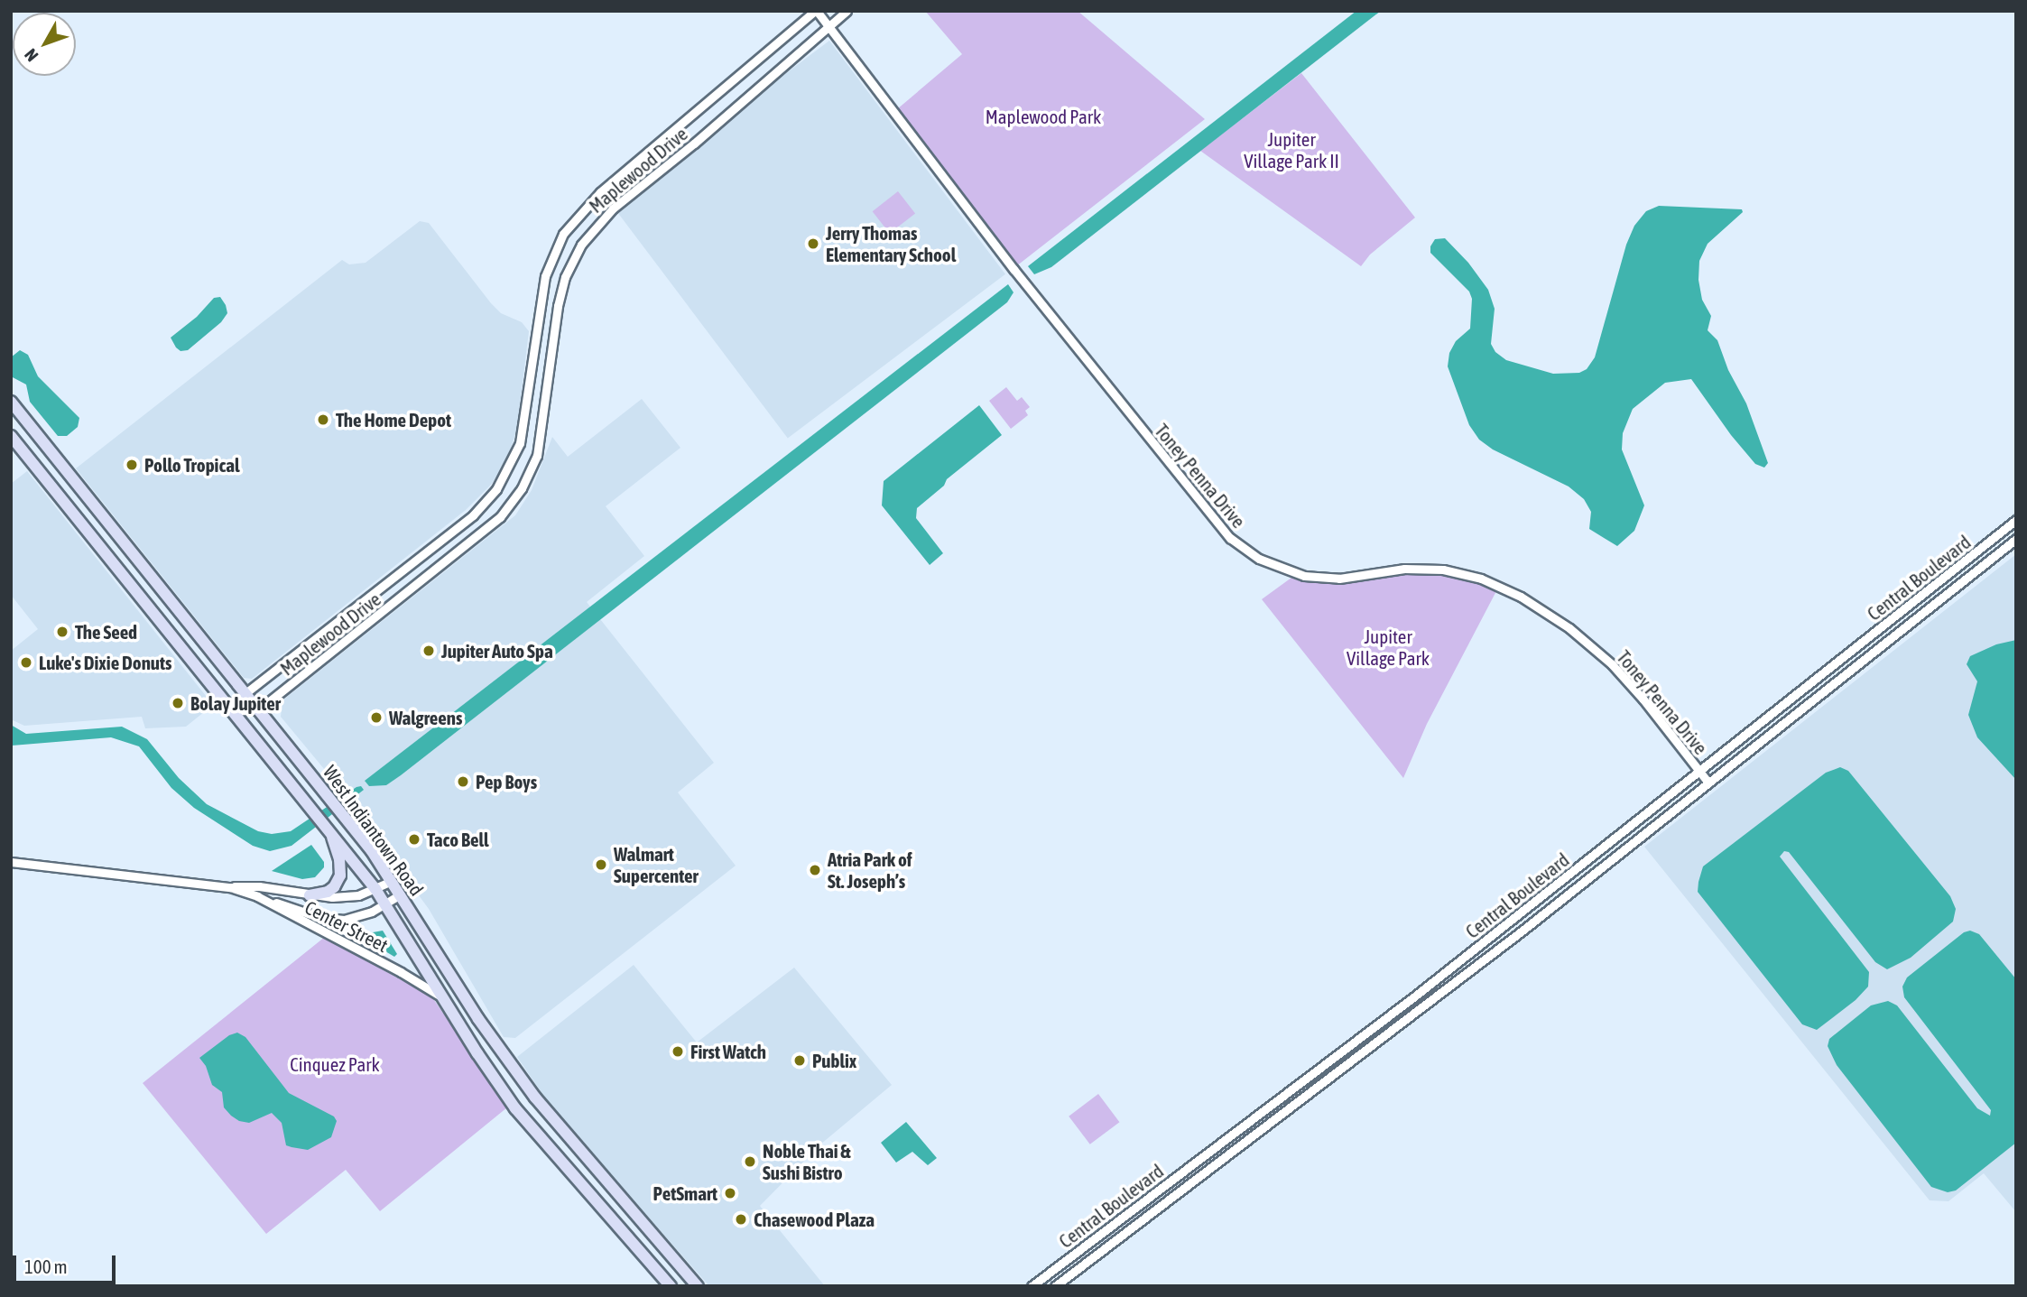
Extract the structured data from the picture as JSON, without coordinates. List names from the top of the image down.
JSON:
{
  "streets": {
    "main road": ["West Indiantown Road"],
    "street": [
      "Maplewood Drive",
      "Toney Penna Drive",
      "Central Boulevard",
      "Center Street"
    ]
  },
  "crossings": [
    ["Maplewood Drive", "Toney Penna Drive"],
    ["Maplewood Drive", "West Indiantown Road"],
    ["Toney Penna Drive", "Central Boulevard"],
    ["West Indiantown Road", "Center Street"]
  ],
  "parks": [
    "Maplewood Park",
    "Jupiter Village Park II",
    "Jupiter Village Park",
    "Cinquez Park"
  ],
  "places": [
    "Jerry Thomas Elementary School",
    "The Home Depot",
    "Pollo Tropical",
    "The Seed",
    "Jupiter Auto Spa",
    "Luke's Dixie Donuts",
    "Bolay Jupiter",
    "Walgreens",
    "Pep Boys",
    "Taco Bell",
    "Walmart Supercenter",
    "Atria Park of St. Joseph’s",
    "First Watch",
    "Publix",
    "Noble Thai & Sushi Bistro",
    "PetSmart",
    "Chasewood Plaza"
  ],
  "scale_bar": "100 m",
  "north": "bottom left"
}
